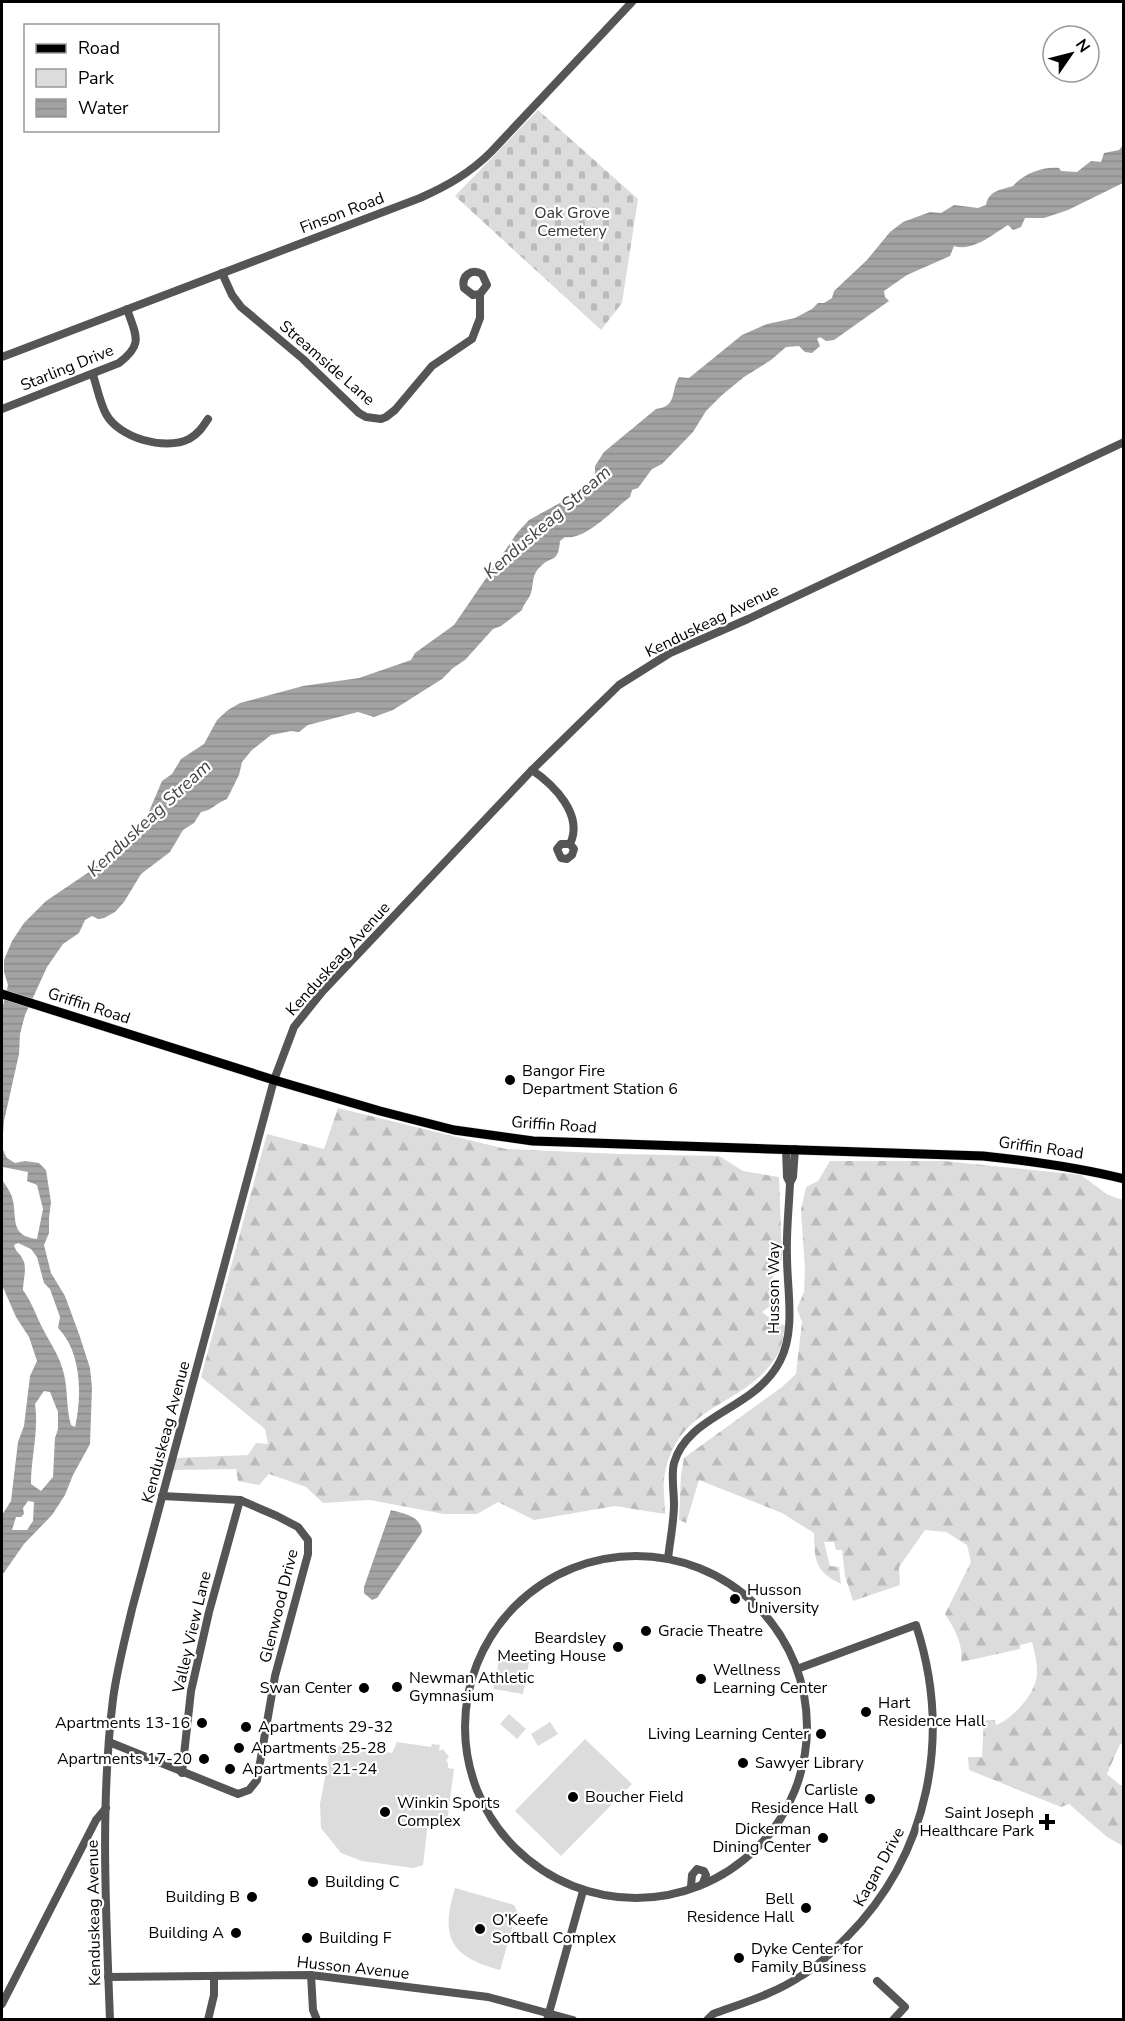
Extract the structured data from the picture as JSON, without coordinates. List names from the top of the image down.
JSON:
{
  "streets": {
    "main road": ["Griffin Road"],
    "street": [
      "Finson Road",
      "Streamside Lane",
      "Starling Drive",
      "Kenduskeag Avenue",
      "Husson Way",
      "Glenwood Drive",
      "Valley View Lane",
      "Kagan Drive",
      "Husson Avenue"
    ]
  },
  "crossings": [
    ["Finson Road", "Streamside Lane"],
    ["Finson Road", "Starling Drive"],
    ["Kenduskeag Avenue", "Griffin Road"],
    ["Kenduskeag Avenue", "Glenwood Drive"],
    ["Kenduskeag Avenue", "Husson Avenue"],
    ["Griffin Road", "Husson Way"],
    ["Glenwood Drive", "Valley View Lane"]
  ],
  "water": ["Kenduskeag Stream"],
  "parks": ["Oak Grove Cemetery"],
  "places": {
    "other": [
      "Bangor Fire Department Station 6",
      "Husson University",
      "Gracie Theatre",
      "Beardsley Meeting House",
      "Wellness Learning Center",
      "Newman Athletic Gymnasium",
      "Swan Center",
      "Hart Residence Hall",
      "Apartments 13-16",
      "Apartments 29-32",
      "Living Learning Center",
      "Apartments 25-28",
      "Apartments 17-20",
      "Sawyer Library",
      "Apartments 21-24",
      "Boucher Field",
      "Carlisle Residence Hall",
      "Winkin Sports Complex",
      "Dickerman Dining Center",
      "Building C",
      "Building B",
      "Bell Residence Hall",
      "O’Keefe Softball Complex",
      "Building A",
      "Building F",
      "Dyke Center for Family Business"
    ],
    "health": ["Saint Joseph Healthcare Park"]
  },
  "legend": ["Road", "Park", "Water"],
  "north": "top right"
}
